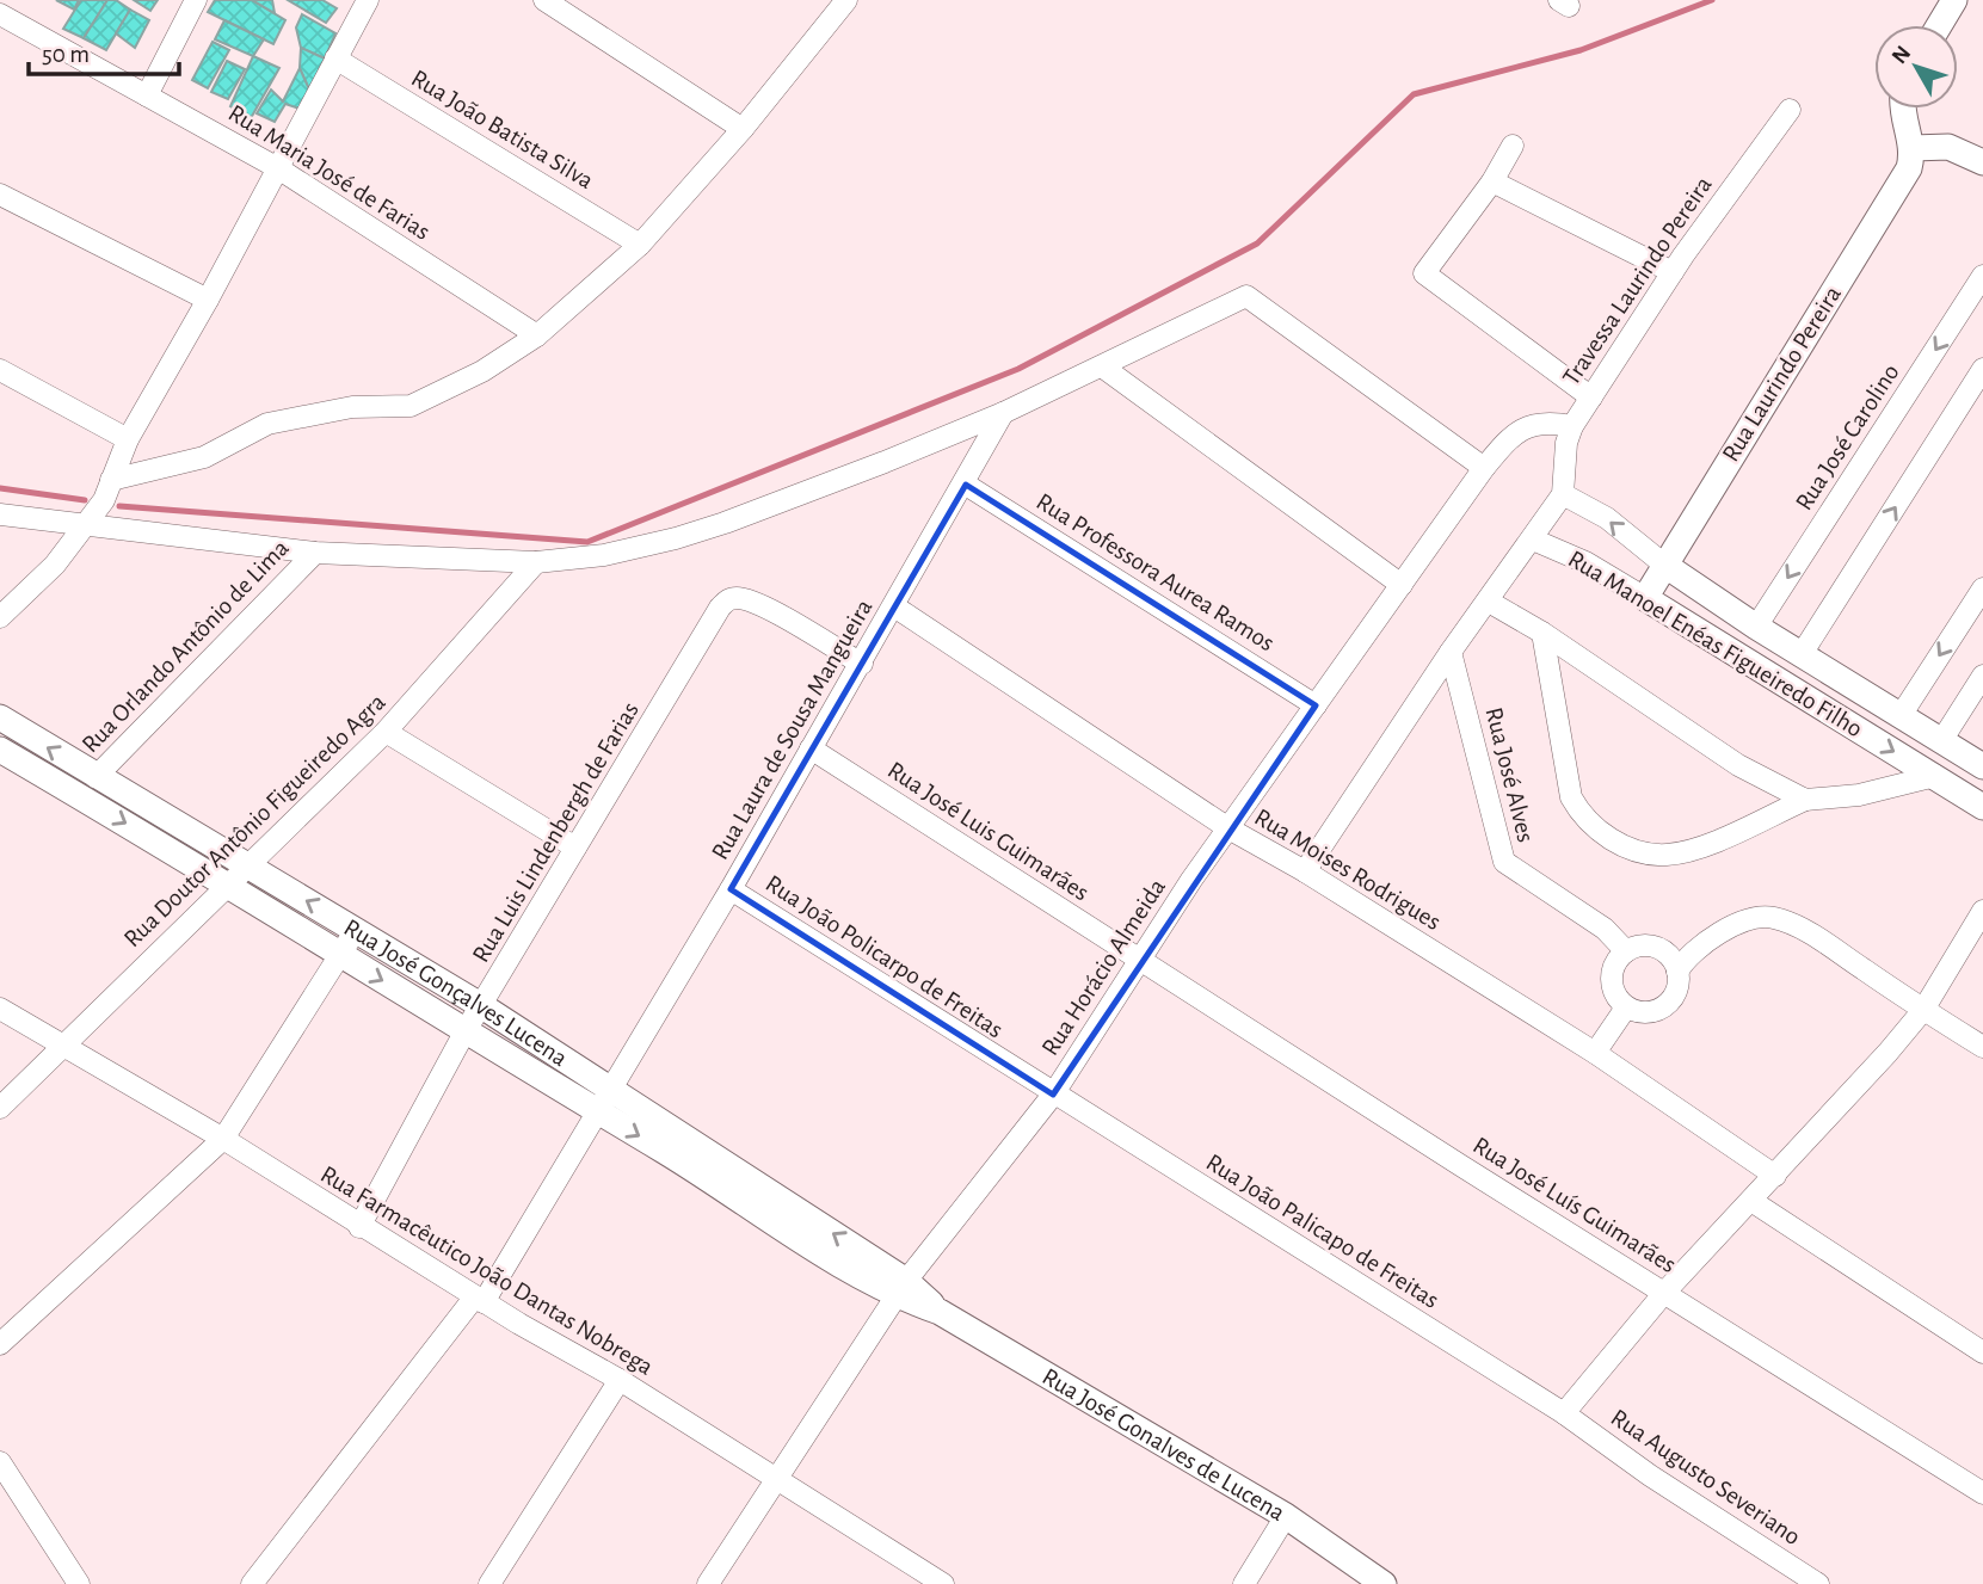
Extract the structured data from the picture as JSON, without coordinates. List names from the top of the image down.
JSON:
{
  "streets": {
    "street": [
      "Rua João Batista Silva",
      "Rua Maria José de Farias",
      "Travessa Laurindo Pereira",
      "Rua Laurindo Pereira",
      "Rua José Carolino",
      "Rua Professora Aurea Ramos",
      "Rua Manoel Enéas Figueiredo Filho",
      "Rua Orlando Antônio de Lima",
      "Rua Laura de Sousa Mangueira",
      "Rua José Alves",
      "Rua Doutor Antônio Figueiredo Agra",
      "Rua José Luis Guimarães",
      "Rua Luis Lindenbergh de Farias",
      "Rua Moises Rodrigues",
      "Rua João Policarpo de Freitas",
      "Rua Horácio Almeida",
      "Rua José Gonçalves Lucena",
      "Rua José Luís Guimarães",
      "Rua João Palicapo de Freitas",
      "Rua Farmacêutico João Dantas Nobrega",
      "Rua José Gonalves de Lucena",
      "Rua Augusto Severiano"
    ]
  },
  "crossings": [
    ["Travessa Laurindo Pereira", "Rua Manoel Enéas Figueiredo Filho"],
    ["Travessa Laurindo Pereira", "Rua Horácio Almeida"],
    ["Rua Laurindo Pereira", "Rua Manoel Enéas Figueiredo Filho"],
    ["Rua José Carolino", "Rua Manoel Enéas Figueiredo Filho"],
    ["Rua Professora Aurea Ramos", "Rua Laura de Sousa Mangueira"],
    ["Rua Professora Aurea Ramos", "Rua Horácio Almeida"],
    ["Rua Orlando Antônio de Lima", "Rua José Gonçalves Lucena"],
    ["Rua Laura de Sousa Mangueira", "Rua José Luis Guimarães"],
    ["Rua Laura de Sousa Mangueira", "Rua Luis Lindenbergh de Farias"],
    ["Rua Laura de Sousa Mangueira", "Rua Moises Rodrigues"],
    ["Rua Laura de Sousa Mangueira", "Rua João Policarpo de Freitas"],
    ["Rua Laura de Sousa Mangueira", "Rua José Gonçalves Lucena"],
    ["Rua Laura de Sousa Mangueira", "Rua Farmacêutico João Dantas Nobrega"],
    ["Rua Doutor Antônio Figueiredo Agra", "Rua José Gonçalves Lucena"],
    ["Rua Doutor Antônio Figueiredo Agra", "Rua Farmacêutico João Dantas Nobrega"],
    ["Rua José Luis Guimarães", "Rua Horácio Almeida"],
    ["Rua José Luis Guimarães", "Rua José Luís Guimarães"],
    ["Rua Luis Lindenbergh de Farias", "Rua José Gonçalves Lucena"],
    ["Rua Luis Lindenbergh de Farias", "Rua Farmacêutico João Dantas Nobrega"],
    ["Rua Moises Rodrigues", "Rua Horácio Almeida"],
    ["Rua João Policarpo de Freitas", "Rua Horácio Almeida"],
    ["Rua João Policarpo de Freitas", "Rua João Palicapo de Freitas"],
    ["Rua Horácio Almeida", "Rua José Gonçalves Lucena"],
    ["Rua Horácio Almeida", "Rua José Luís Guimarães"],
    ["Rua Horácio Almeida", "Rua João Palicapo de Freitas"],
    ["Rua Horácio Almeida", "Rua Farmacêutico João Dantas Nobrega"],
    ["Rua Horácio Almeida", "Rua José Gonalves de Lucena"],
    ["Rua José Gonçalves Lucena", "Rua José Gonalves de Lucena"],
    ["Rua João Palicapo de Freitas", "Rua Augusto Severiano"]
  ],
  "scale_bar": "50 m",
  "north": "top left"
}
